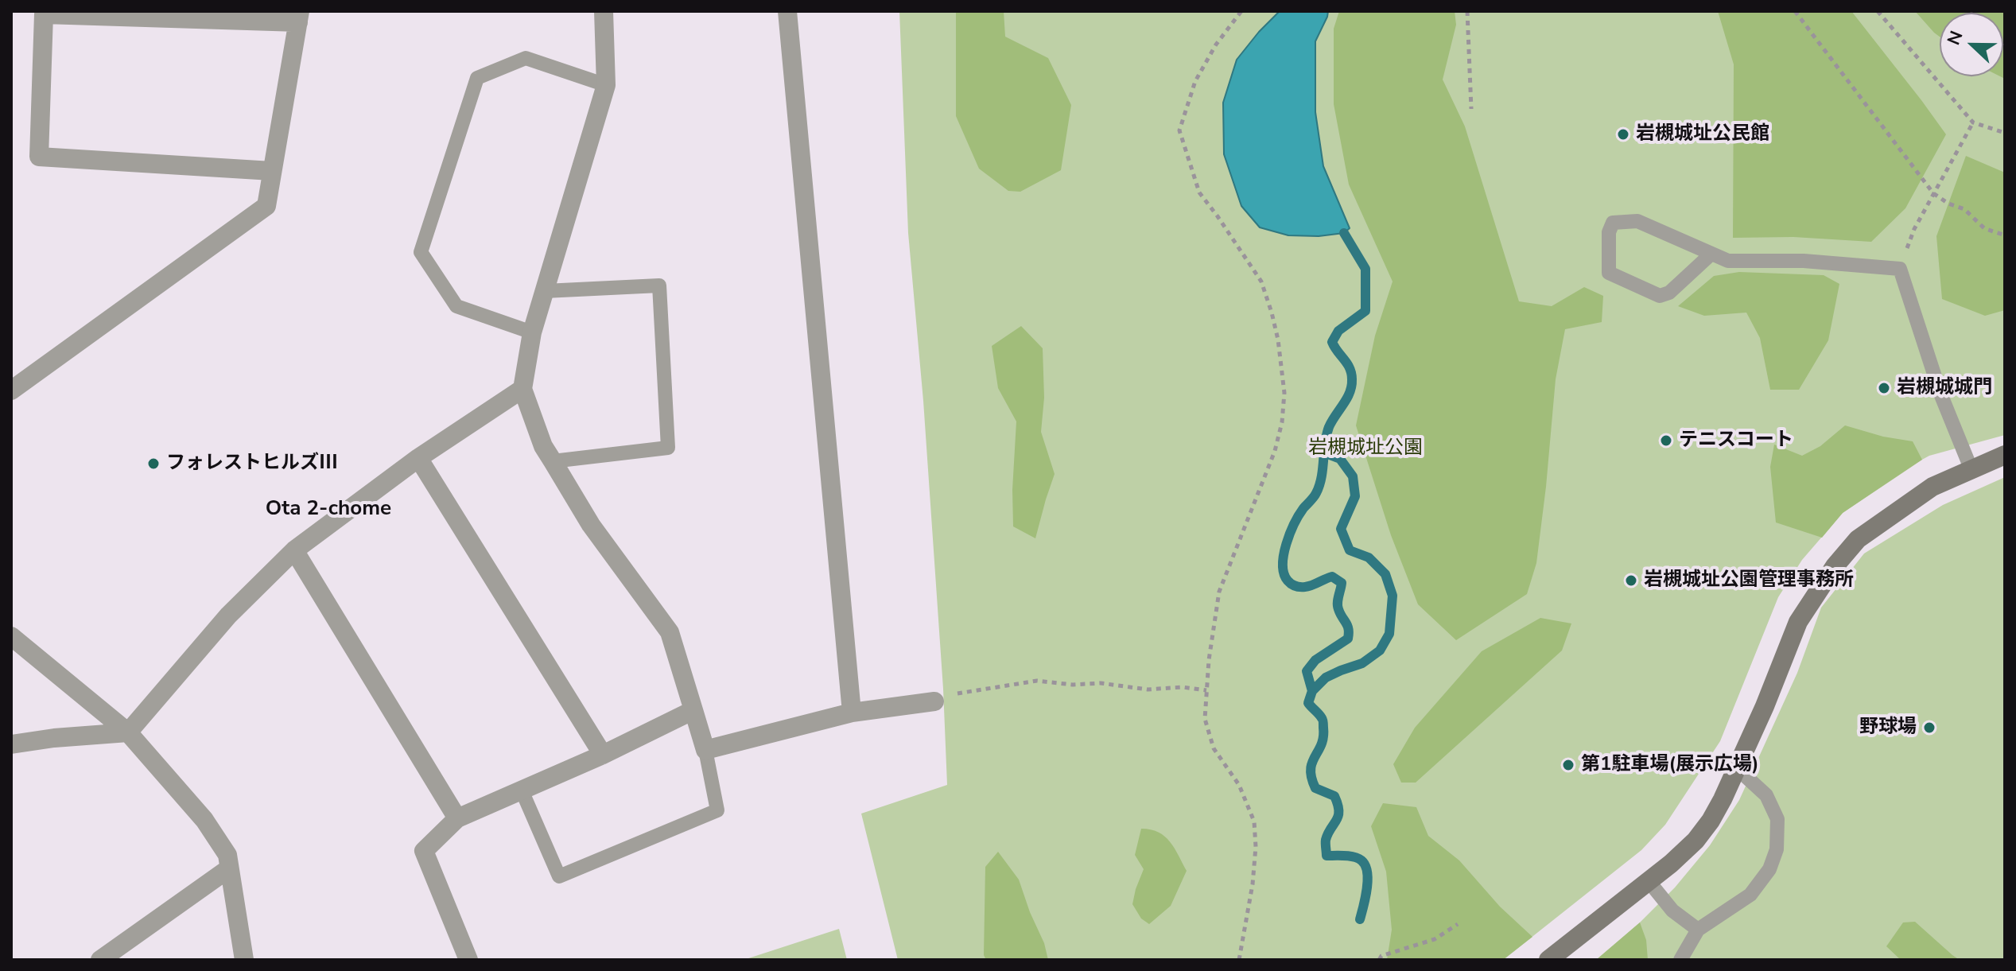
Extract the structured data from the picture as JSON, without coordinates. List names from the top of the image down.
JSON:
{
  "districts": ["Ota 2-chome"],
  "parks": ["岩槻城址公園"],
  "places": [
    "岩槻城址公民館",
    "岩槻城城門",
    "テニスコート",
    "フォレストヒルズⅢ",
    "岩槻城址公園管理事務所",
    "野球場",
    "第1駐車場(展示広場)"
  ],
  "north": "left"
}
